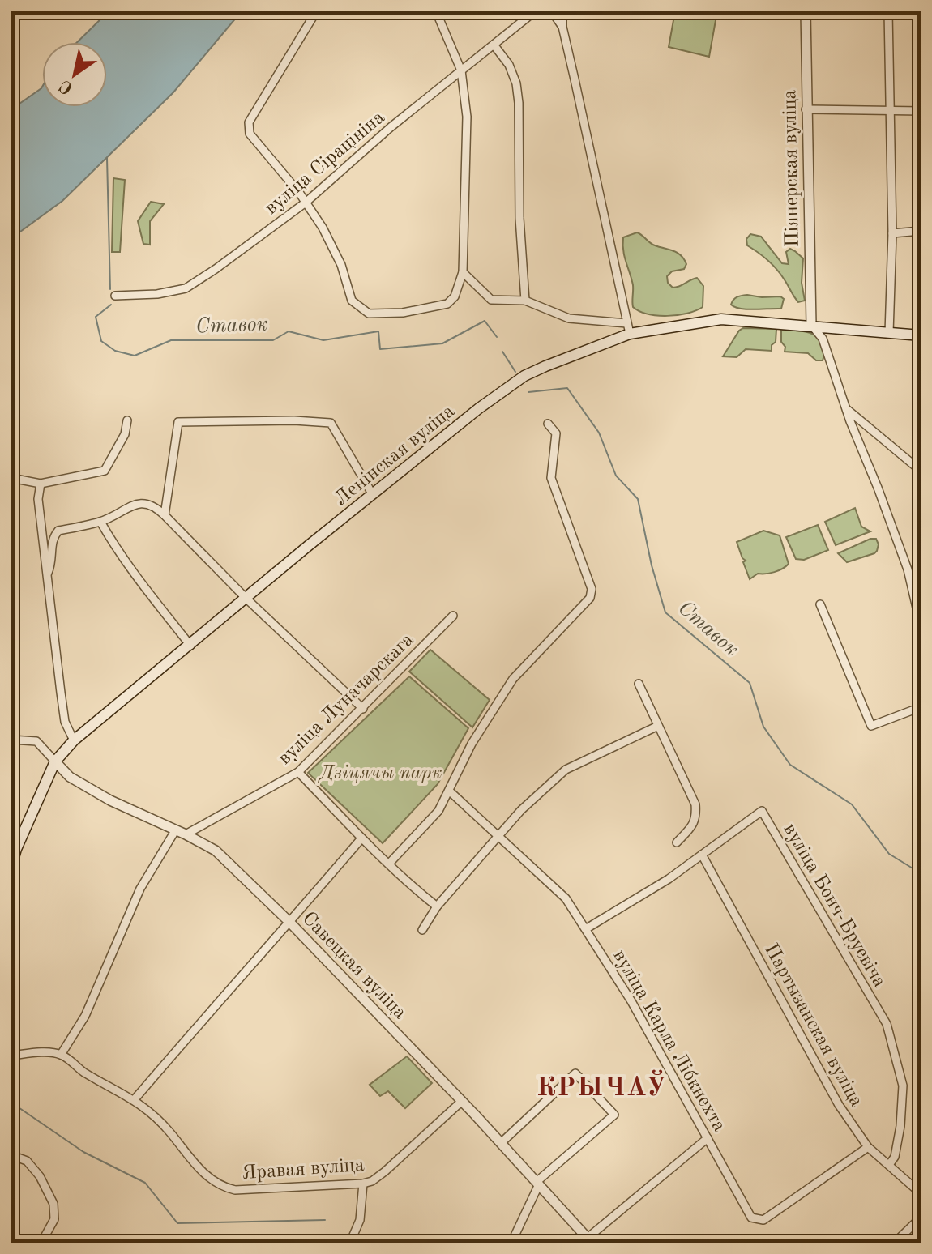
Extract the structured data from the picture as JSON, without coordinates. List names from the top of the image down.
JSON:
{
  "streets": {
    "main road": ["Ленінская вуліца"],
    "street": [
      "вуліца Сірацініна",
      "Піянерская вуліца",
      "вуліца Луначарскага",
      "вуліца Бонч-Бруевіча",
      "Савецкая вуліца",
      "Партызанская вуліца",
      "вуліца Карла Лібкнехта",
      "Яравая вуліца"
    ]
  },
  "crossings": [
    ["Піянерская вуліца", "Ленінская вуліца"],
    ["Ленінская вуліца", "Савецкая вуліца"],
    ["вуліца Луначарскага", "Савецкая вуліца"],
    ["вуліца Бонч-Бруевіча", "Партызанская вуліца"],
    ["Савецкая вуліца", "Яравая вуліца"],
    ["Партызанская вуліца", "вуліца Карла Лібкнехта"]
  ],
  "districts": ["КРЫЧАЎ"],
  "water": ["Ставок"],
  "parks": ["Дзіцячы парк"],
  "north": "bottom left"
}
